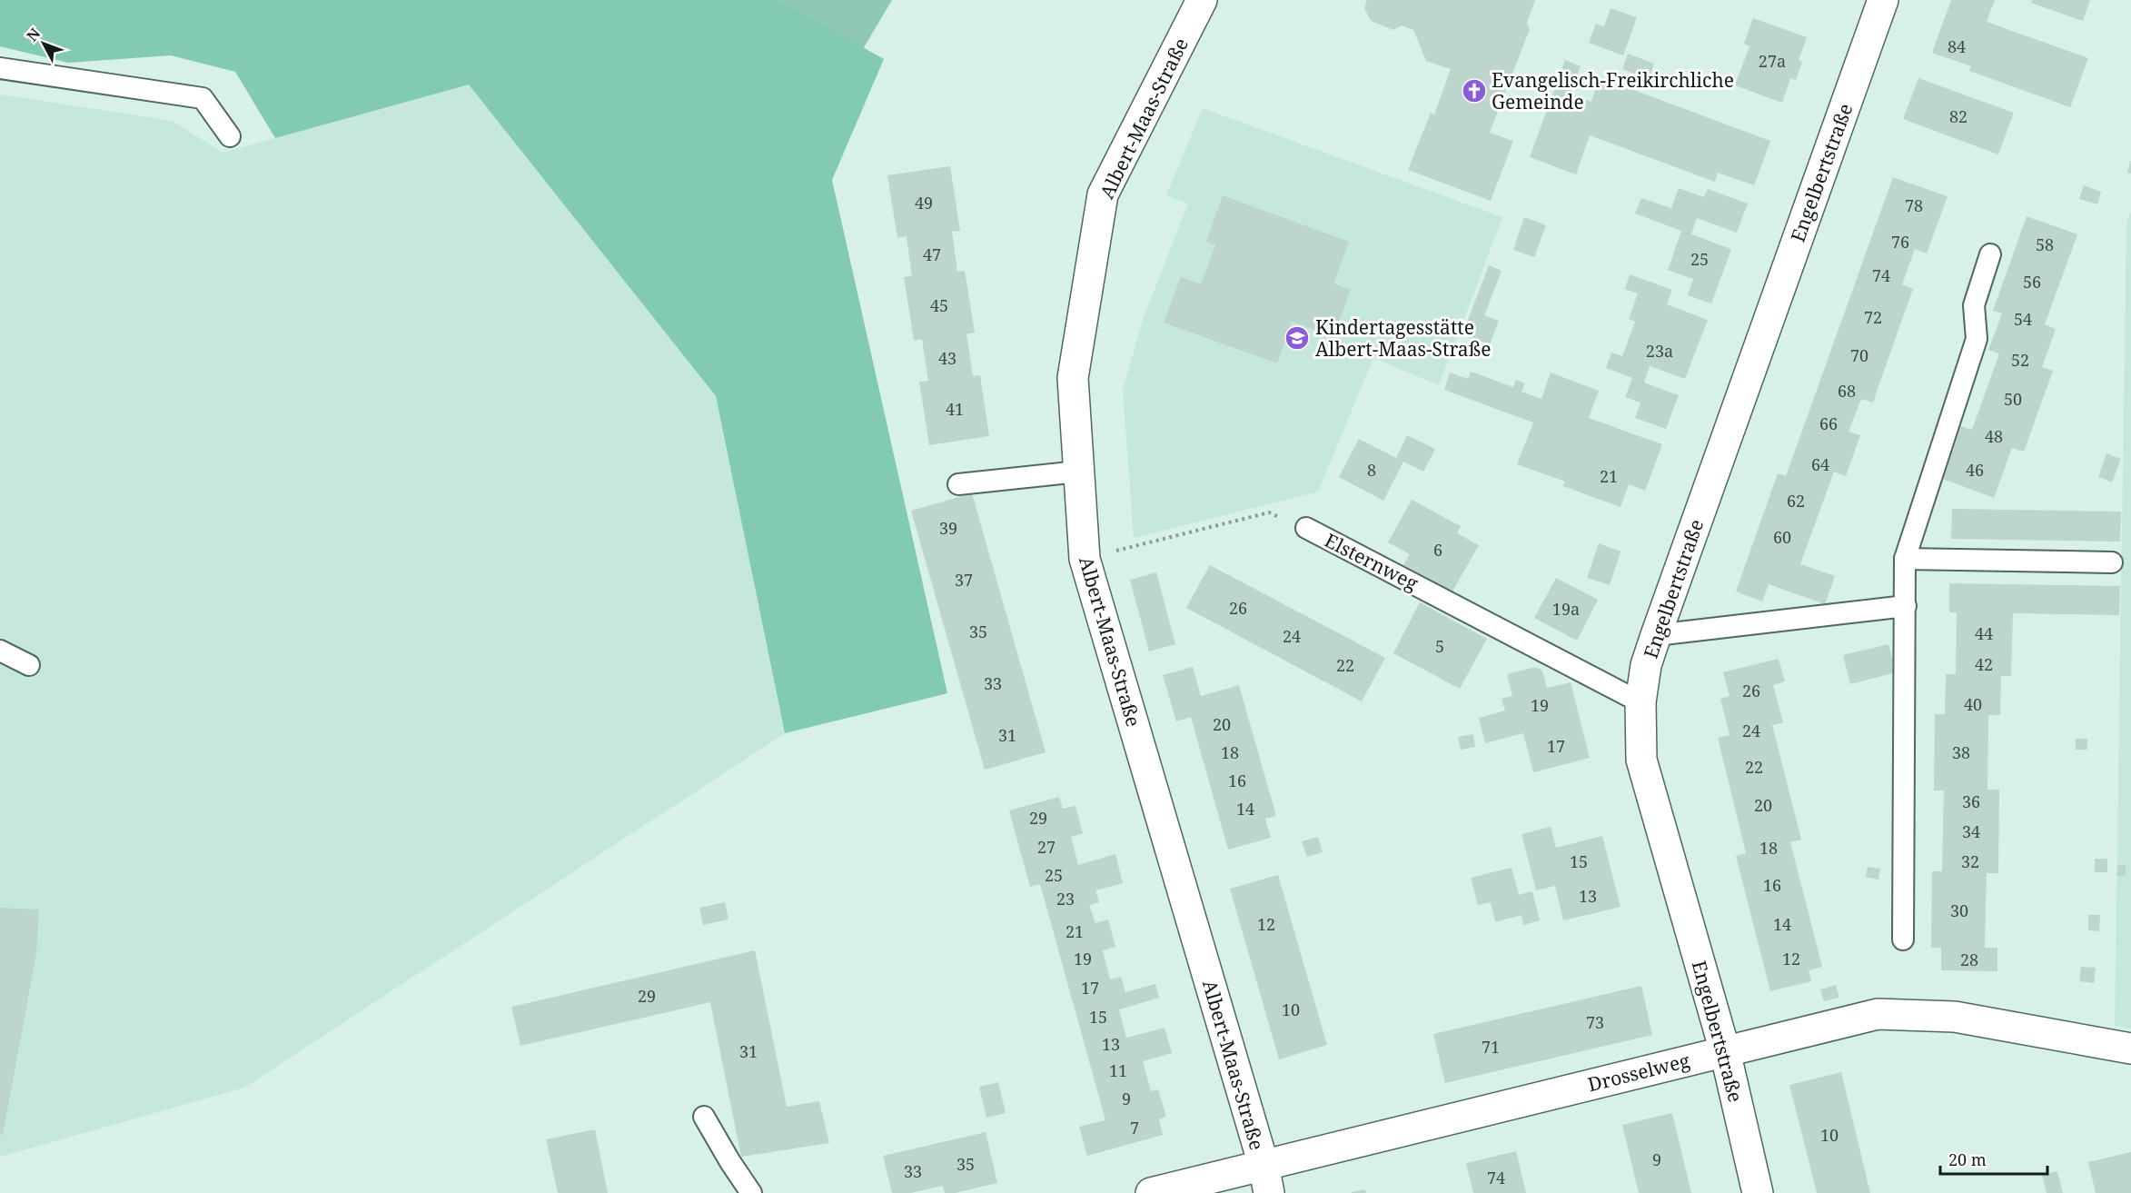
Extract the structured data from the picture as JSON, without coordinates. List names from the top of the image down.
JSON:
{
  "streets": {
    "street": ["Albert-Maas-Straße", "Engelbertstraße", "Drosselweg"],
    "lane": ["Elsternweg"]
  },
  "crossings": [
    ["Albert-Maas-Straße", "Elsternweg"],
    ["Albert-Maas-Straße", "Drosselweg"],
    ["Engelbertstraße", "Elsternweg"],
    ["Engelbertstraße", "Drosselweg"]
  ],
  "places": {
    "church": ["Evangelisch-Freikirchliche Gemeinde"],
    "school or university": ["Kindertagesstätte Albert-Maas-Straße"]
  },
  "house_numbers": [
    "84",
    "27a",
    "82",
    "49",
    "78",
    "76",
    "58",
    "47",
    "25",
    "74",
    "56",
    "45",
    "72",
    "54",
    "23a",
    "70",
    "43",
    "52",
    "68",
    "50",
    "41",
    "66",
    "48",
    "64",
    "8",
    "46",
    "21",
    "62",
    "39",
    "60",
    "6",
    "37",
    "26",
    "19a",
    "35",
    "44",
    "24",
    "5",
    "42",
    "22",
    "33",
    "26",
    "40",
    "19",
    "20",
    "24",
    "31",
    "17",
    "18",
    "38",
    "22",
    "16",
    "36",
    "20",
    "14",
    "29",
    "34",
    "27",
    "18",
    "15",
    "32",
    "25",
    "16",
    "13",
    "23",
    "30",
    "12",
    "14",
    "21",
    "19",
    "12",
    "28",
    "17",
    "29",
    "10",
    "15",
    "73",
    "13",
    "71",
    "31",
    "11",
    "9",
    "7",
    "10",
    "9",
    "35",
    "33",
    "74"
  ],
  "scale_bar": "20 m",
  "north": "top left"
}
